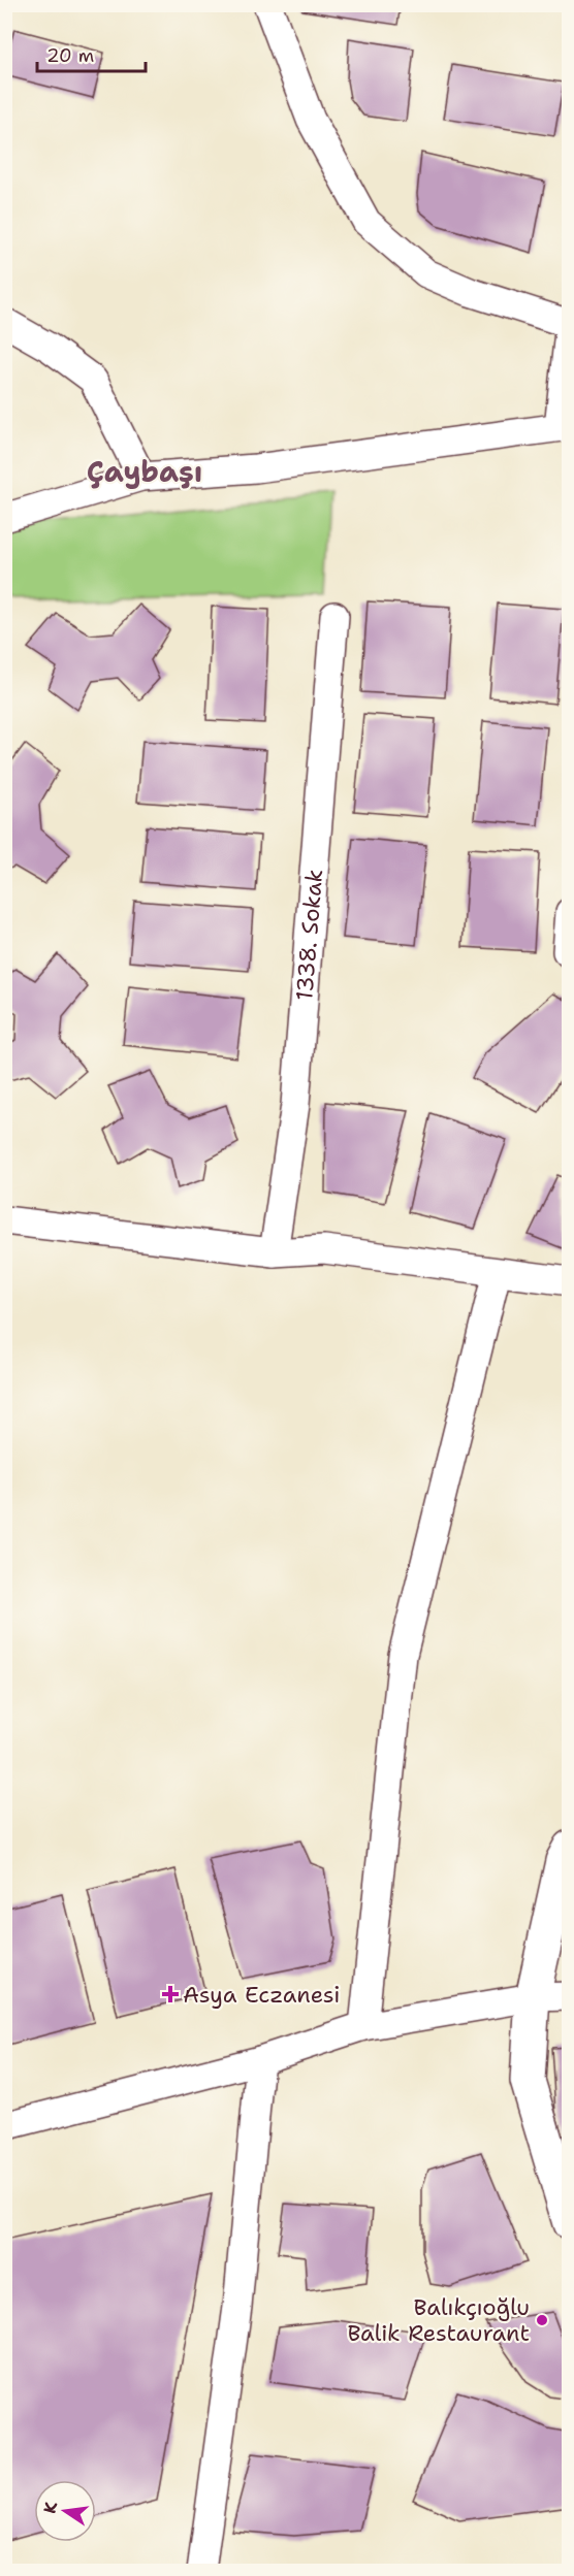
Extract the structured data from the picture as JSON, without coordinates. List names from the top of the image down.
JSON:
{
  "streets": {
    "street": ["1338. Sokak"]
  },
  "districts": ["Çaybaşı"],
  "places": {
    "health": ["Asya Eczanesi"],
    "other": ["Balıkçıoğlu Balik Restaurant"]
  },
  "scale_bar": "20 m",
  "north": "left"
}
